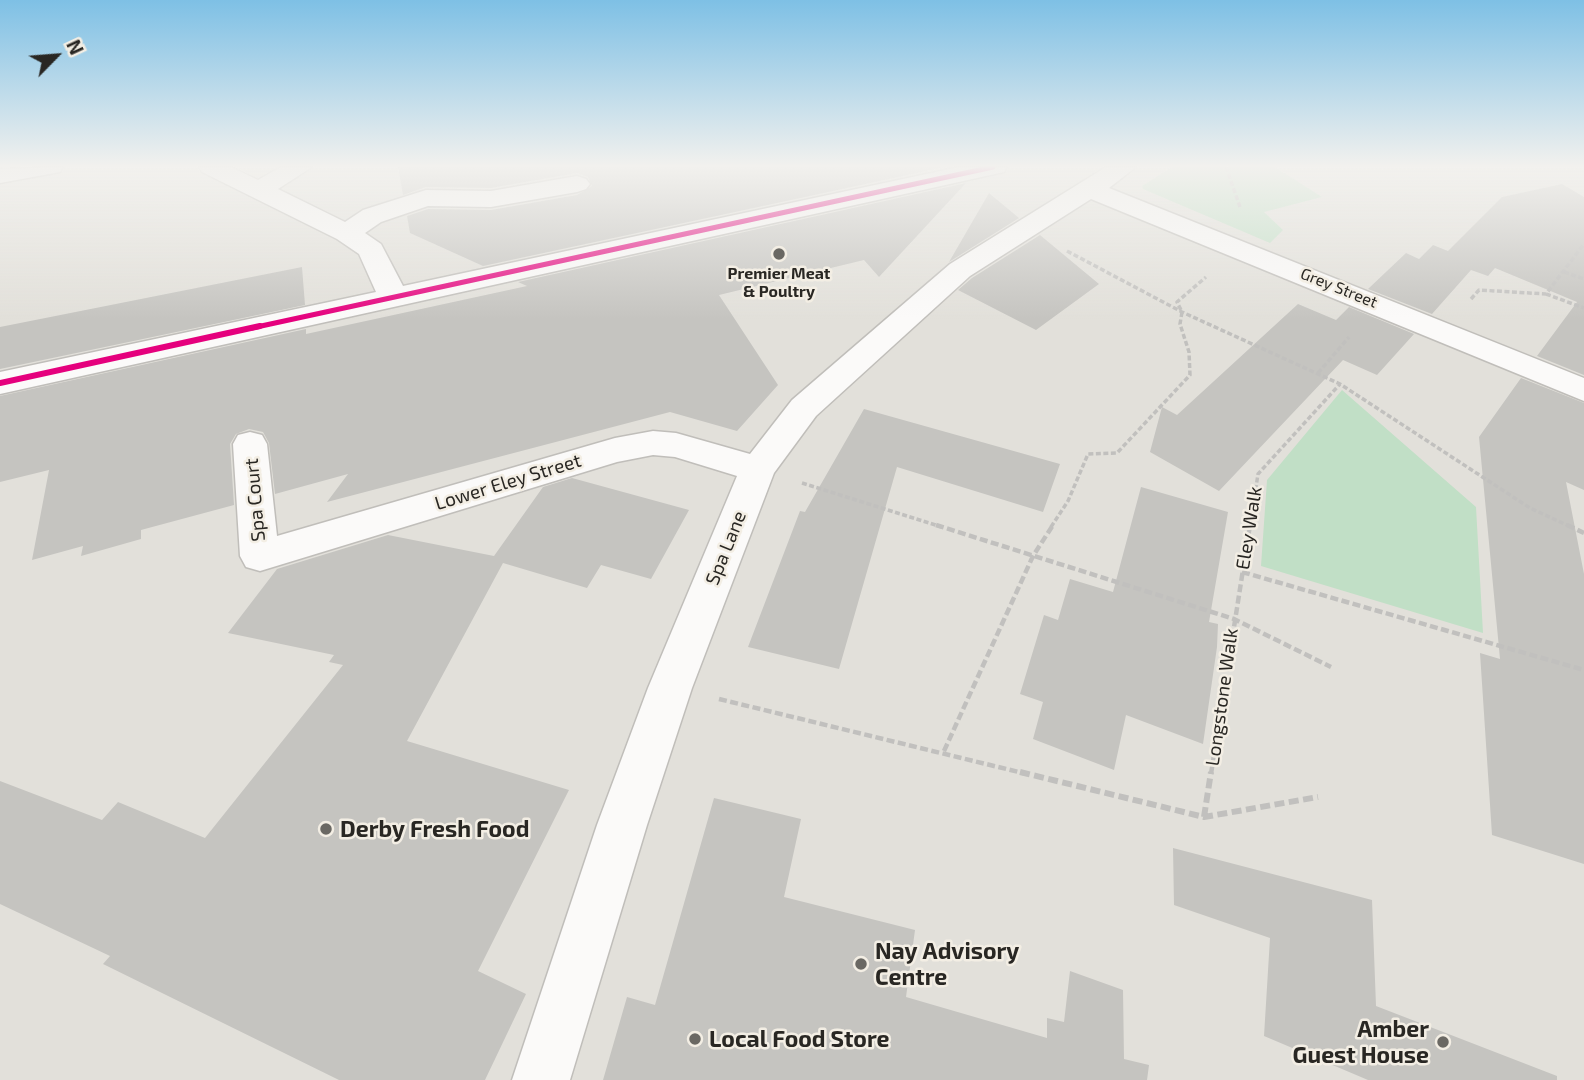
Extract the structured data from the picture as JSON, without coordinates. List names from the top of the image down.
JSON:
{
  "streets": {
    "street": [
      "Grey Street",
      "Lower Eley Street",
      "Spa Court",
      "Spa Lane"
    ],
    "path": ["Eley Walk", "Longstone Walk"]
  },
  "crossings": [
    ["Lower Eley Street", "Spa Court"],
    ["Lower Eley Street", "Spa Lane"],
    ["Lower Eley Street", "Longstone Walk"],
    ["Eley Walk", "Longstone Walk"],
    ["Spa Lane", "Longstone Walk"]
  ],
  "places": [
    "Premier Meat & Poultry",
    "Derby Fresh Food",
    "Nay Advisory Centre",
    "Local Food Store",
    "Amber Guest House"
  ],
  "north": "top right"
}
